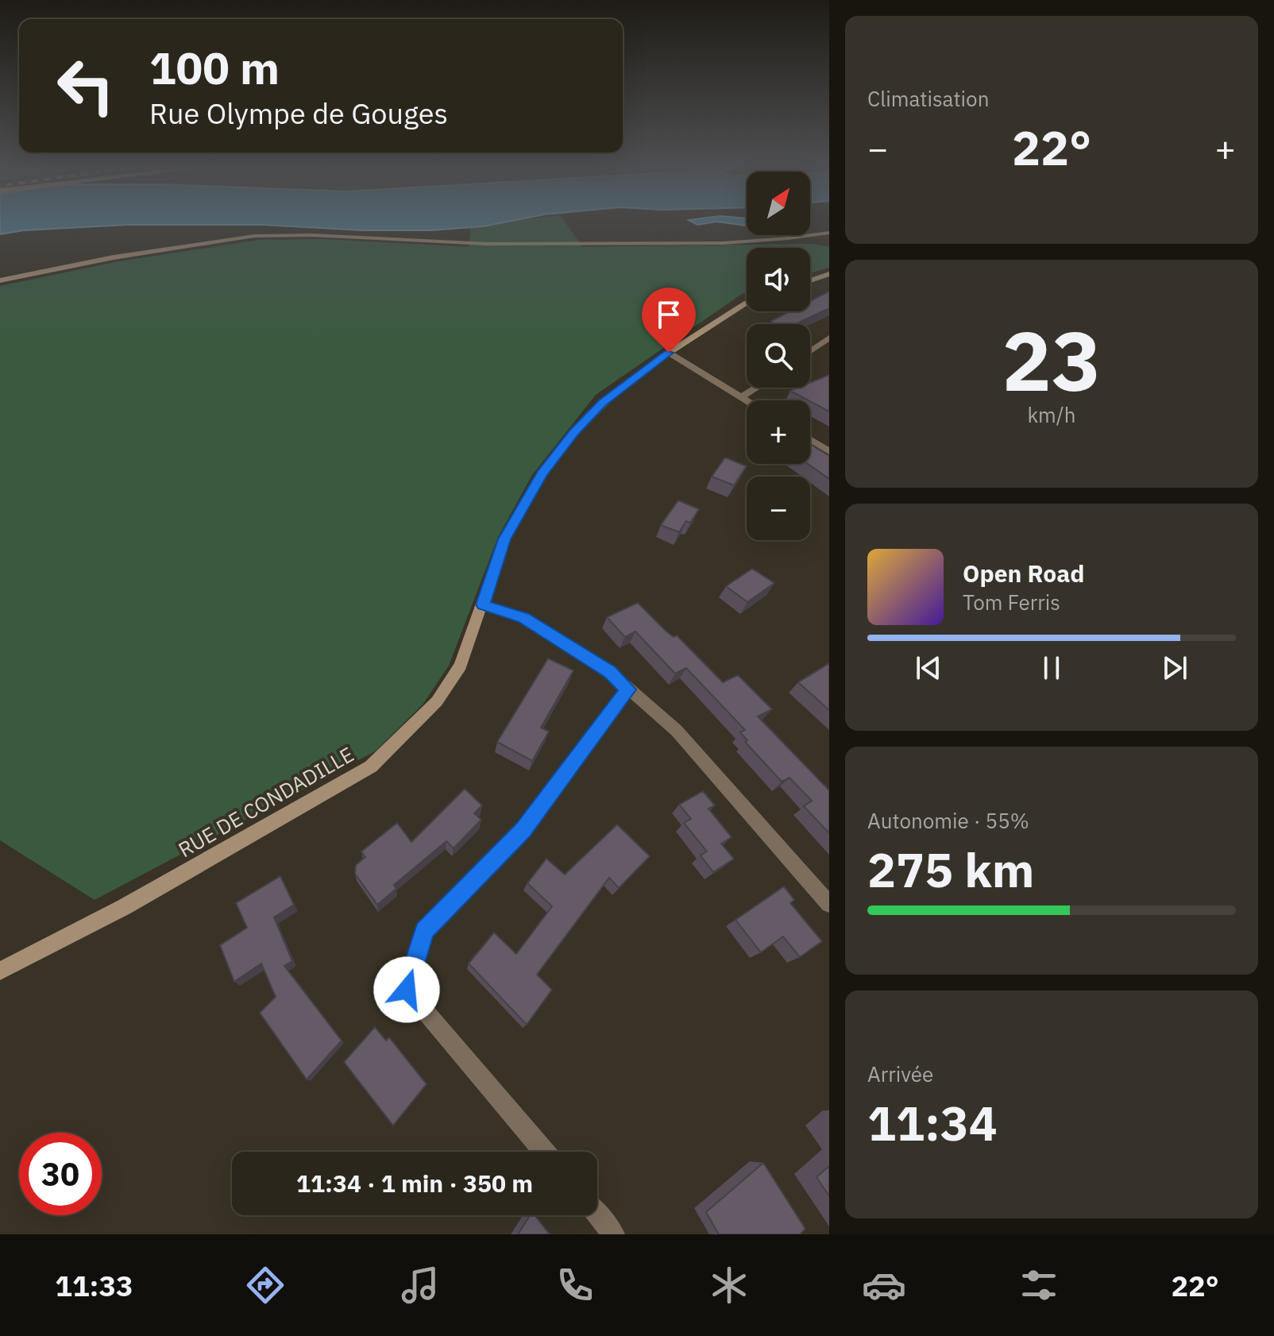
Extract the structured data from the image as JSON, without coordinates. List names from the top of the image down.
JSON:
{
  "streets": {
    "main road": ["RUE DE CONDADILLE"]
  },
  "north": "top right",
  "page": {
    "tile": [
      "Climatisation",
      ["23", "km/h"],
      ["Autonomie · 55%", "275 km"],
      ["Arrivée", "11:34"]
    ],
    "turn": ["100 m", "Rue Olympe de Gouges"],
    "heat": ["−", "22°", "+"],
    "map_buttons": ["+", "−"],
    "song": ["Open Road", "Tom Ferris"],
    "limit": "30",
    "trip": "11:34 · 1 min · 350 m",
    "tabs": ["11:33", "22°"]
  }
}
